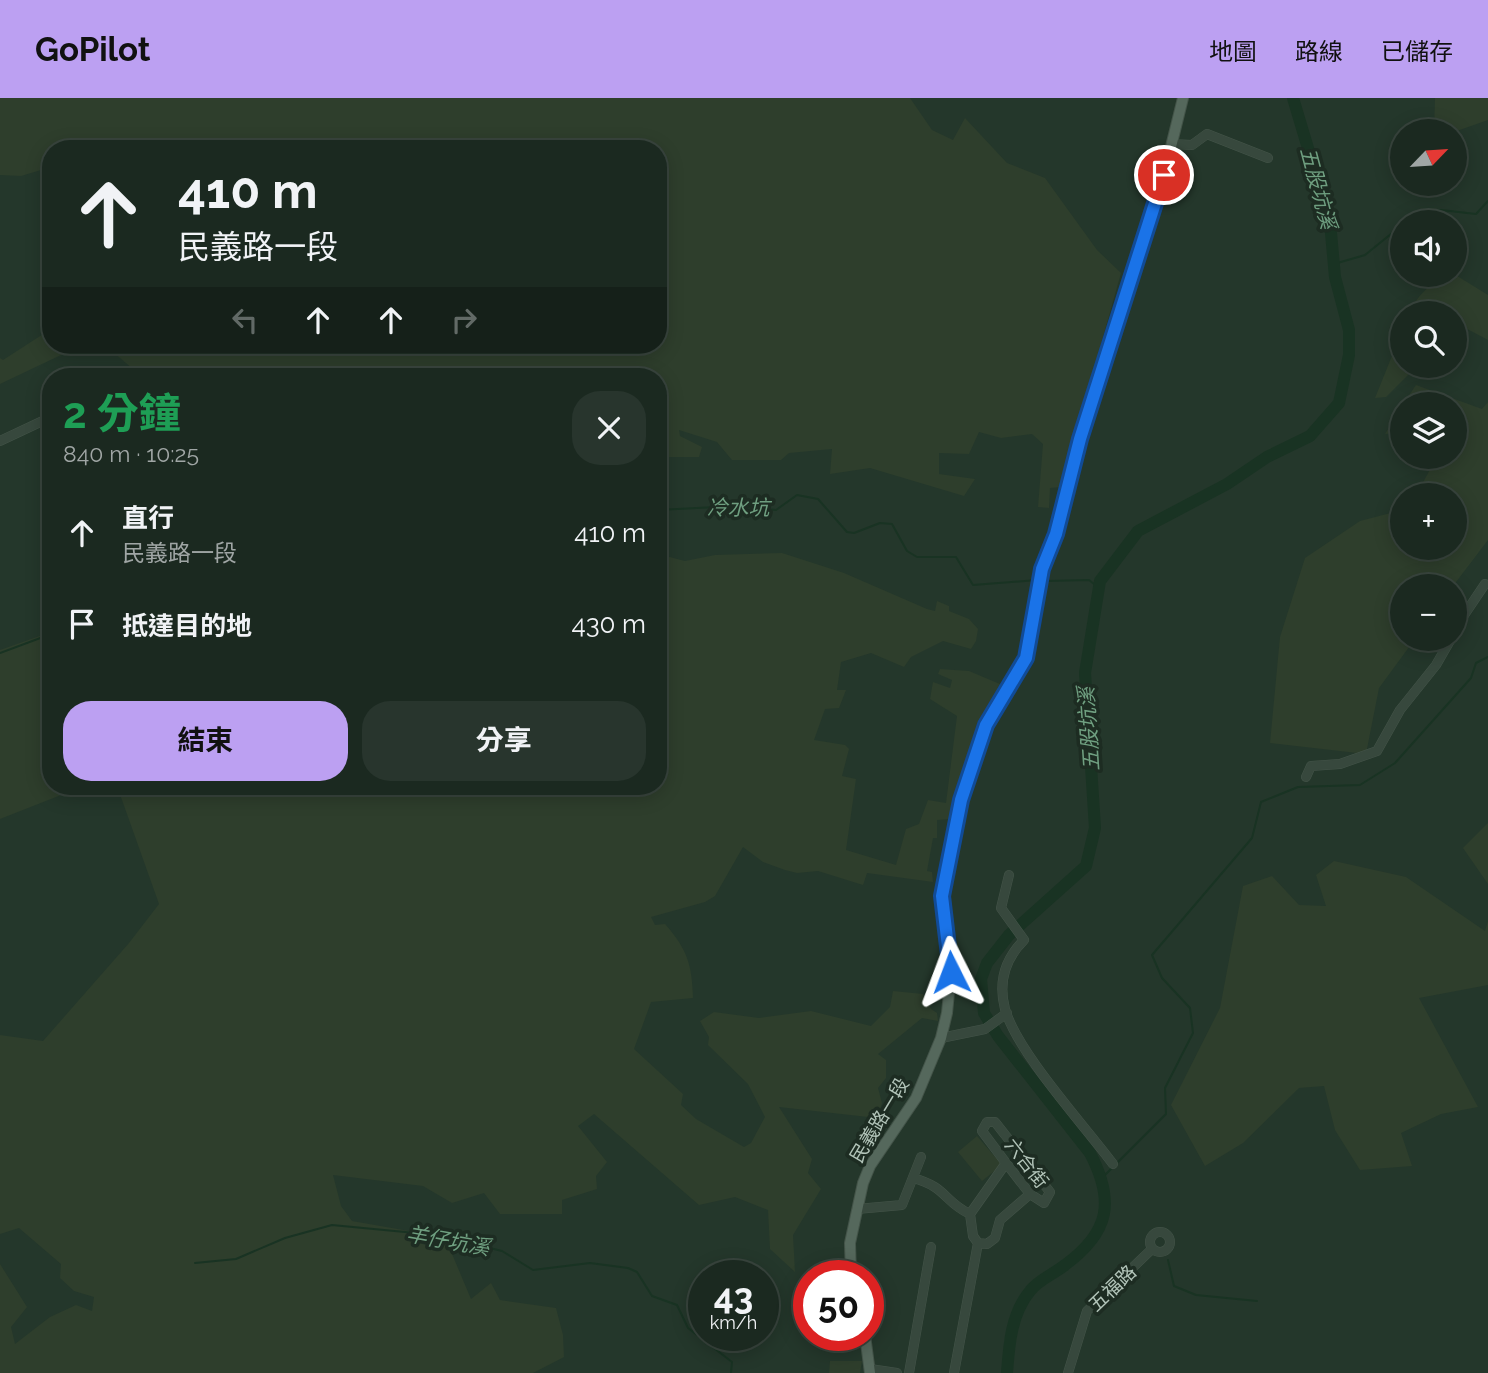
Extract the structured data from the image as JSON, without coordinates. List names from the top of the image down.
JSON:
{
  "streets": {
    "main road": ["民義路一段"],
    "street": ["六合街", "五福路"]
  },
  "water": ["五股坑溪", "冷水坑", "羊仔坑溪"],
  "north": "top right",
  "page": {
    "header": "GoPilot",
    "nav": ["地圖", "路線", "已儲存"],
    "map_buttons": ["+", "−"],
    "turn": ["410 m", "民義路一段"],
    "heading": ["2 分鐘", "840 m · 10:25"],
    "list": [
      {
        "name": "直行",
        "note": "民義路一段",
        "value": "410 m"
      },
      {
        "name": "抵達目的地",
        "value": "430 m"
      }
    ],
    "buttons": ["結束", "分享"],
    "speed": "43 km/h",
    "limit": "50"
  }
}
